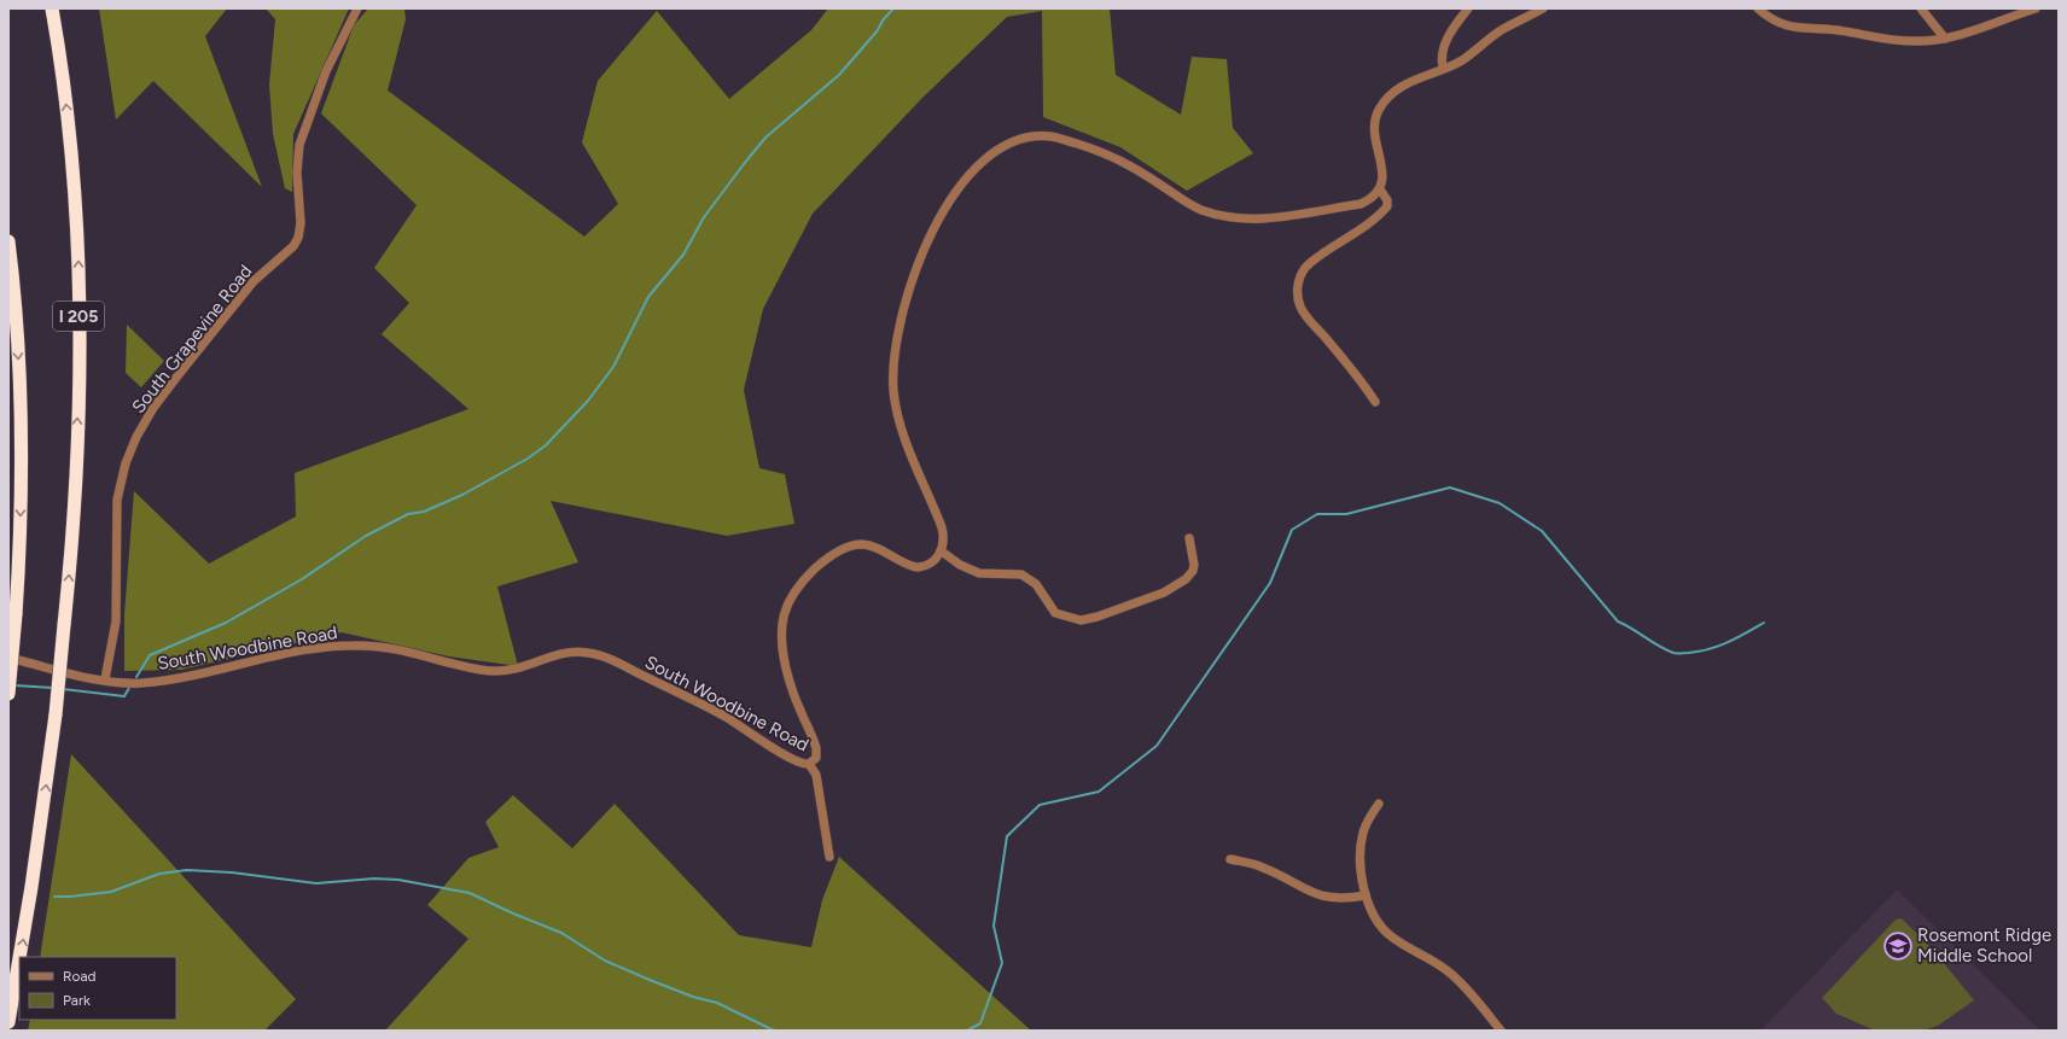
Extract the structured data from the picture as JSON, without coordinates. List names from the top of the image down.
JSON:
{
  "streets": {
    "highway": ["I 205"],
    "street": ["South Grapevine Road", "South Woodbine Road"]
  },
  "crossings": [
    ["South Grapevine Road", "South Woodbine Road"]
  ],
  "places": {
    "school or university": ["Rosemont Ridge Middle School"]
  },
  "legend": ["Road", "Park"]
}
